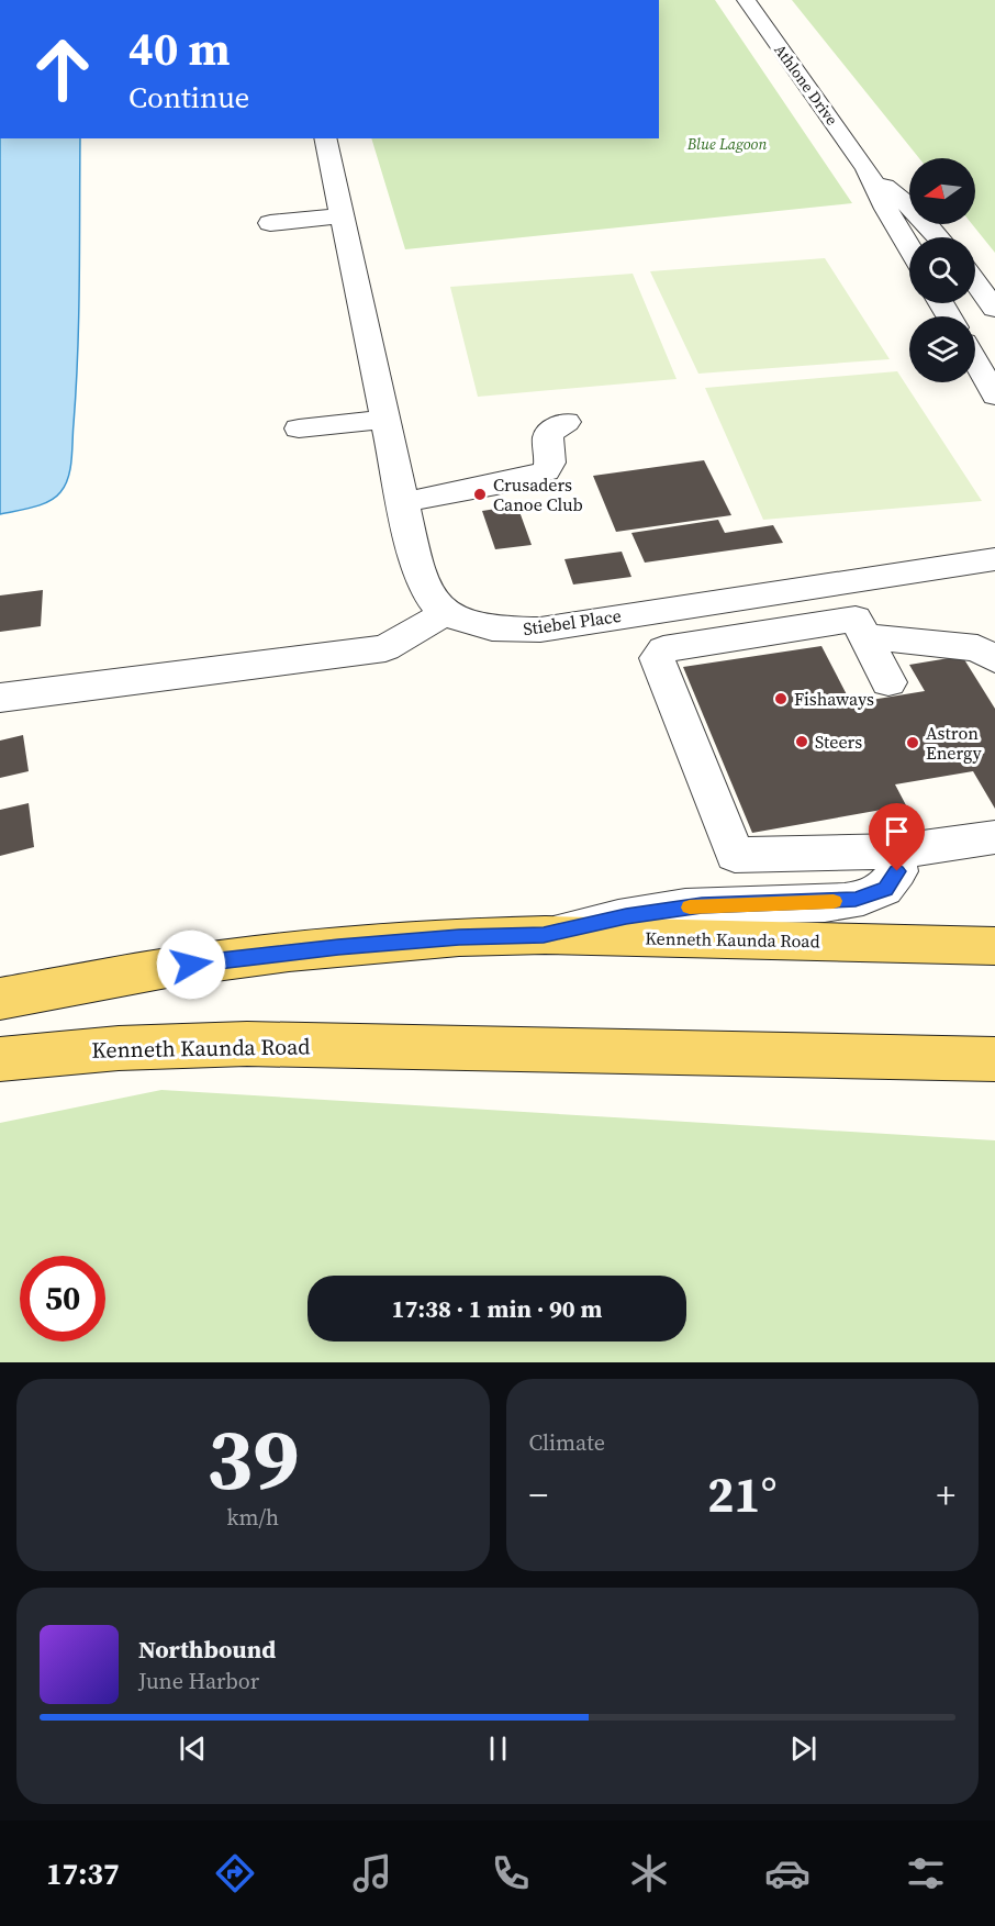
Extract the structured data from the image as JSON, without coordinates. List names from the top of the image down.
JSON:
{
  "streets": {
    "main road": ["Kenneth Kaunda Road"],
    "street": ["Athlone Drive", "Stiebel Place"]
  },
  "parks": ["Blue Lagoon"],
  "places": [
    "Crusaders Canoe Club",
    "Fishaways",
    "Steers",
    "Astron Energy"
  ],
  "north": "left",
  "page": {
    "turn": ["40 m", "Continue"],
    "limit": "50",
    "trip": "17:38 · 1 min · 90 m",
    "tile": [
      ["39", "km/h"],
      "Climate"
    ],
    "heat": ["−", "21°", "+"],
    "song": ["Northbound", "June Harbor"],
    "tabs": "17:37"
  }
}
